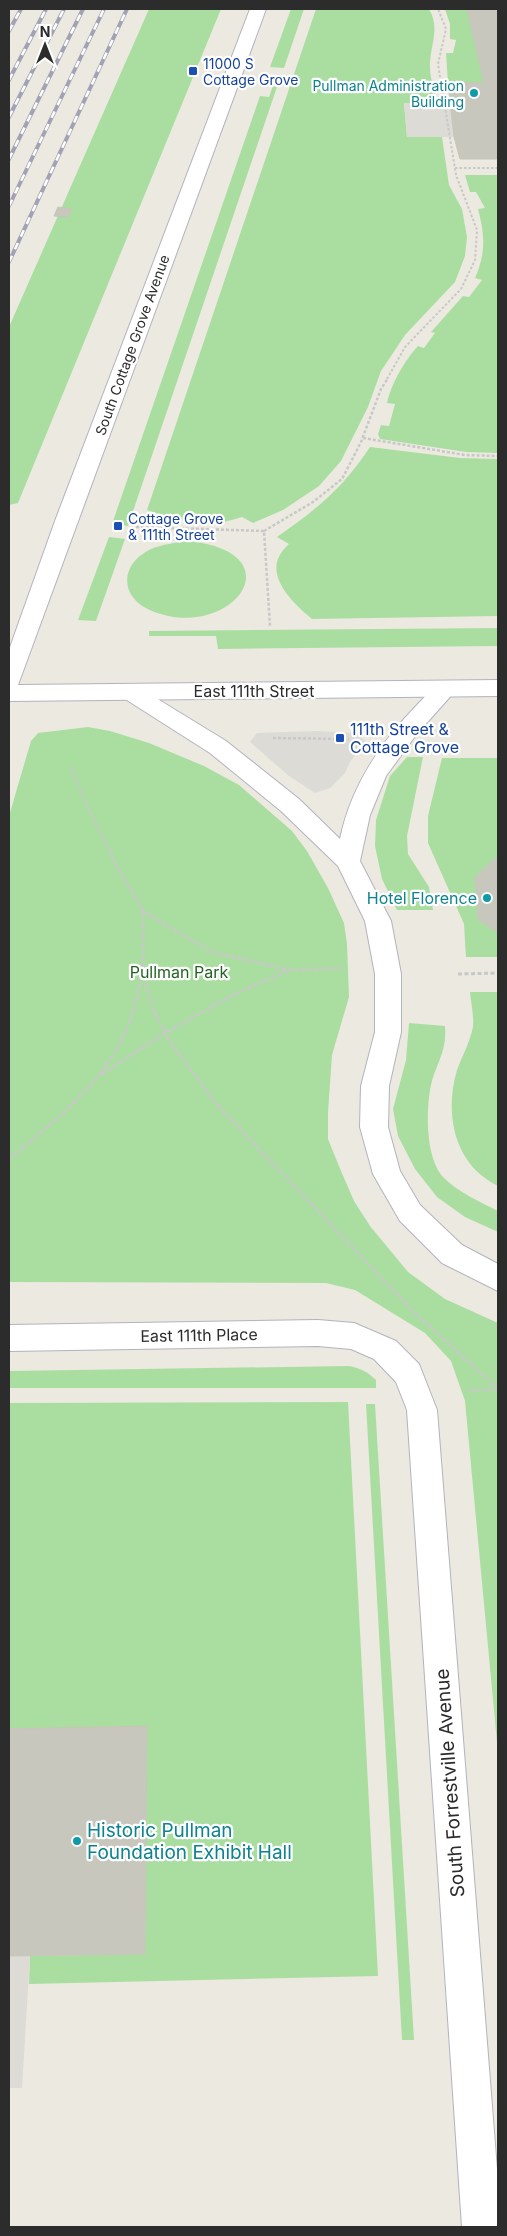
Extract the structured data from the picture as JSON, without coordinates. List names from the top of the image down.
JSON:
{
  "streets": {
    "street": [
      "South Cottage Grove Avenue",
      "East 111th Street",
      "East 111th Place",
      "South Forrestville Avenue"
    ]
  },
  "crossings": [
    ["East 111th Place", "South Forrestville Avenue"]
  ],
  "parks": ["Pullman Park"],
  "places": {
    "transit": ["11000 S Cottage Grove", "Cottage Grove & 111th Street", "111th Street & Cottage Grove"],
    "other": ["Pullman Administration Building", "Hotel Florence", "Historic Pullman Foundation Exhibit Hall"]
  },
  "north": "top"
}
